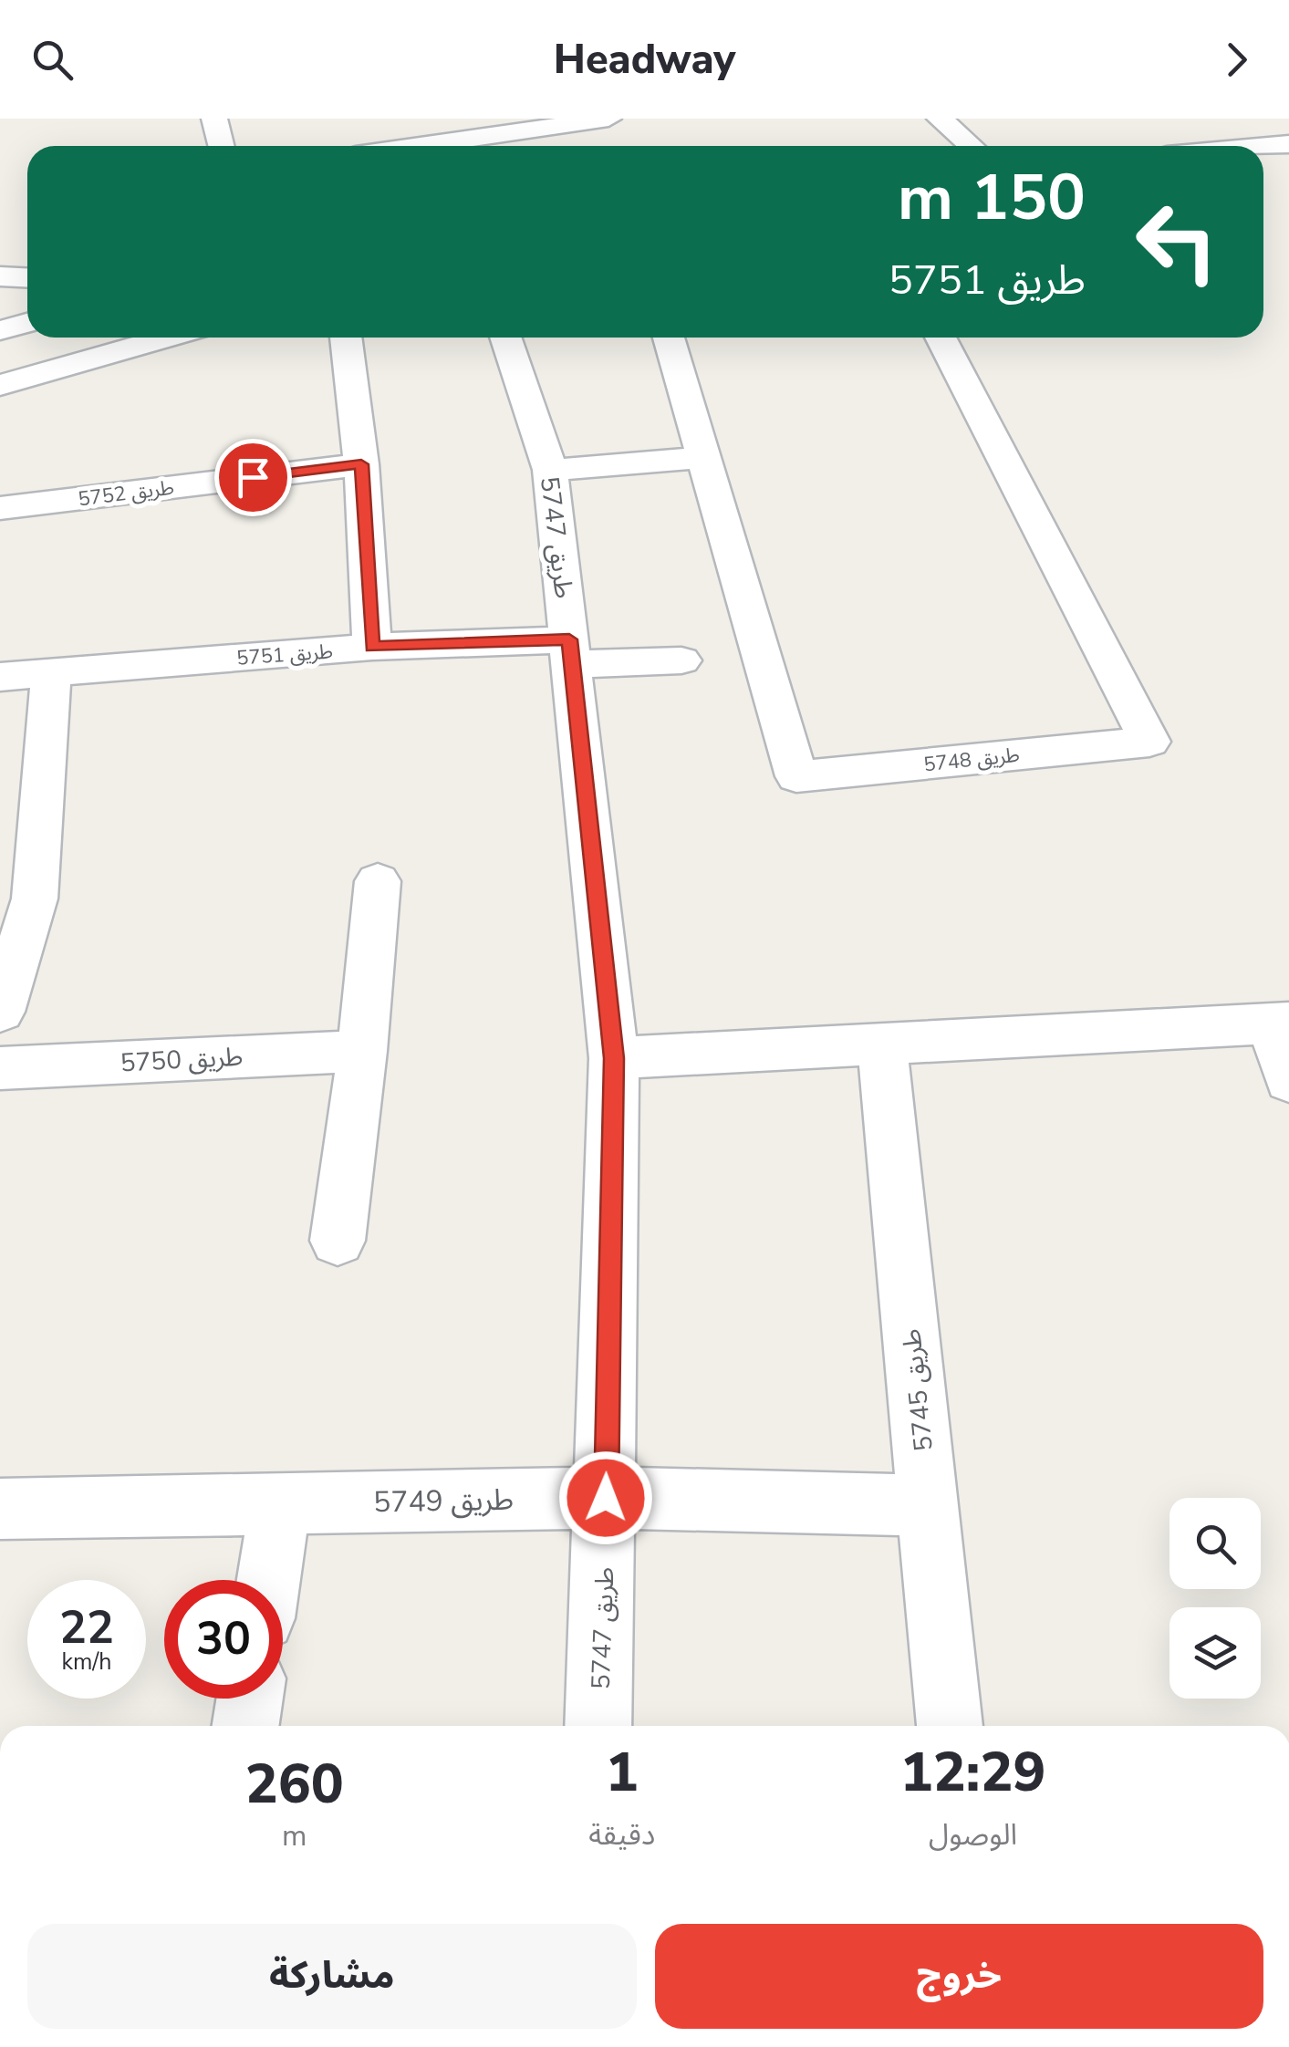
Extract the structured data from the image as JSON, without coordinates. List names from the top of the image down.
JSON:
{
  "streets": {
    "street": [
      "طريق 5752",
      "طريق 5747",
      "طريق 5751",
      "طريق 5748",
      "طريق 5750",
      "طريق 5745",
      "طريق 5749"
    ]
  },
  "crossings": [
    ["طريق 5747", "طريق 5751"],
    ["طريق 5747", "طريق 5749"],
    ["طريق 5745", "طريق 5749"]
  ],
  "page": {
    "header": "Headway",
    "turn": ["150 m", "طريق 5751"],
    "speed": "22 km/h",
    "limit": "30",
    "eta": [
      "12:29",
      "الوصول",
      "1",
      "دقيقة",
      "260",
      "m"
    ],
    "buttons": ["خروج", "مشاركة"]
  }
}
